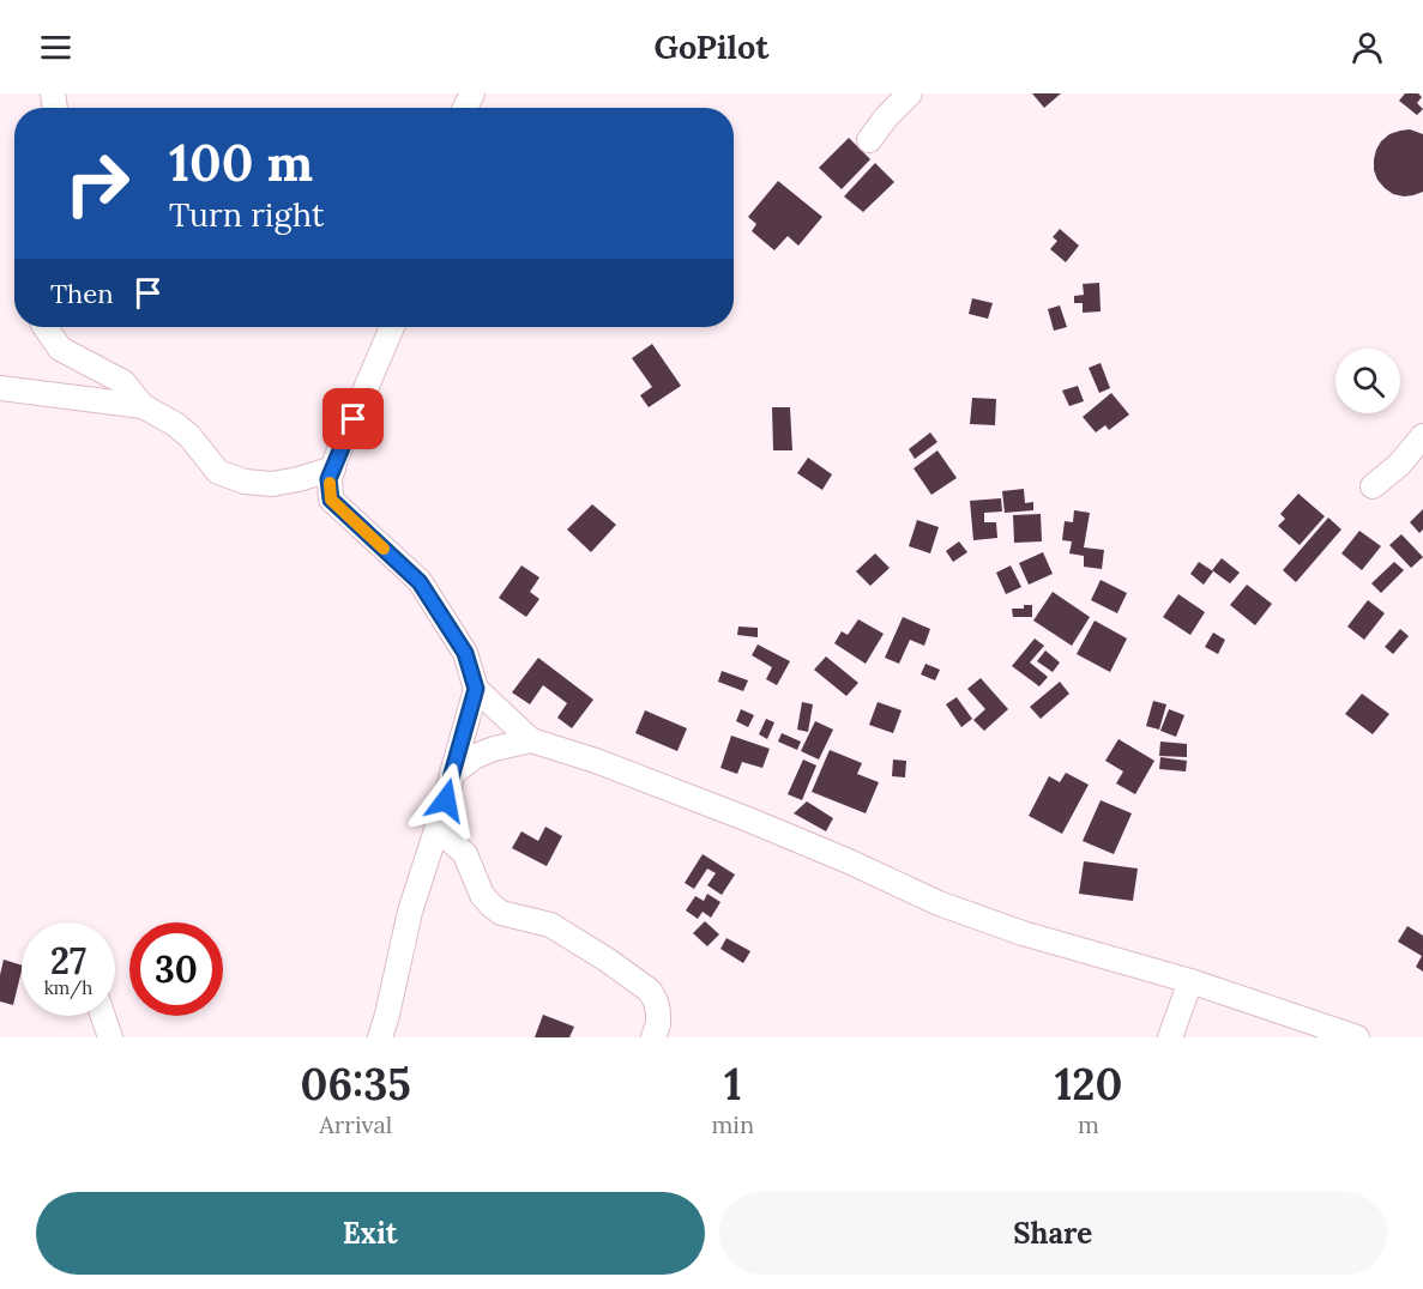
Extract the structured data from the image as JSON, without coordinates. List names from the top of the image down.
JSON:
{
  "page": {
    "header": "GoPilot",
    "turn": ["100 m", "Turn right"],
    "then": "Then",
    "speed": "27 km/h",
    "limit": "30",
    "eta": [
      "06:35",
      "Arrival",
      "1",
      "min",
      "120",
      "m"
    ],
    "buttons": ["Exit", "Share"]
  }
}
